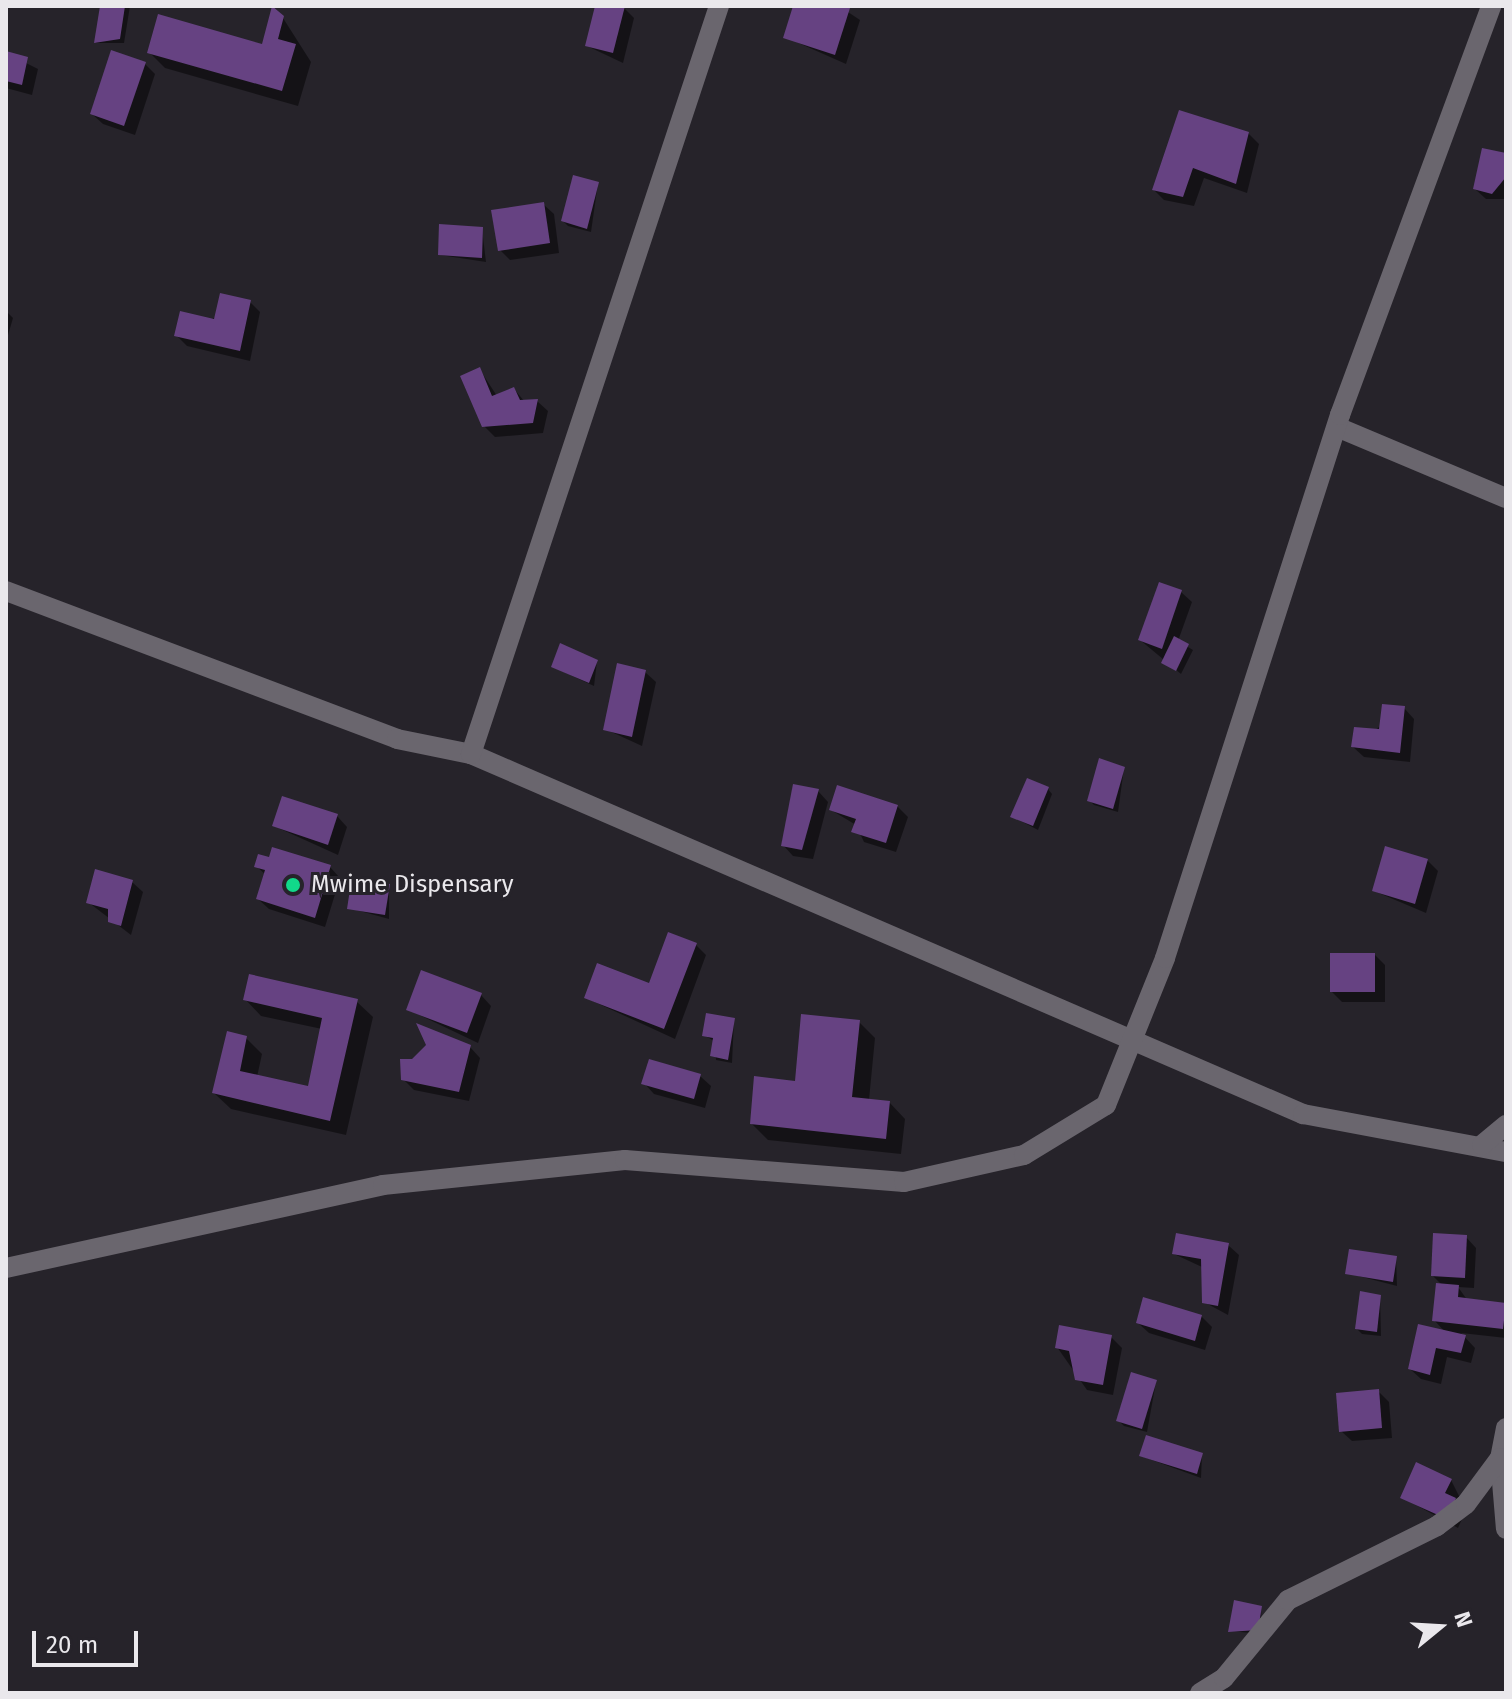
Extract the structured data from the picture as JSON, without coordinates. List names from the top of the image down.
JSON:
{
  "places": ["Mwime Dispensary"],
  "scale_bar": "20 m",
  "north": "right"
}
